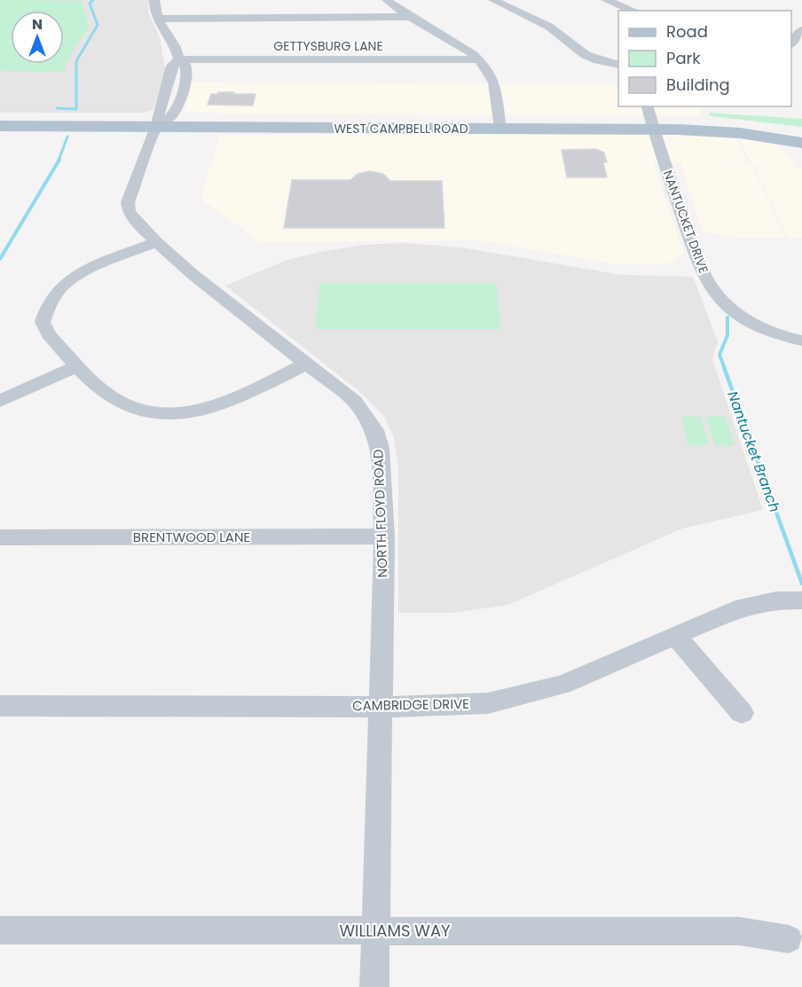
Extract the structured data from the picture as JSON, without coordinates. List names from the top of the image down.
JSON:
{
  "streets": {
    "main road": ["WEST CAMPBELL ROAD"],
    "street": [
      "GETTYSBURG LANE",
      "NANTUCKET DRIVE",
      "NORTH FLOYD ROAD",
      "BRENTWOOD LANE",
      "CAMBRIDGE DRIVE",
      "WILLIAMS WAY"
    ]
  },
  "crossings": [
    ["GETTYSBURG LANE", "NORTH FLOYD ROAD"],
    ["WEST CAMPBELL ROAD", "NANTUCKET DRIVE"],
    ["WEST CAMPBELL ROAD", "NORTH FLOYD ROAD"],
    ["NORTH FLOYD ROAD", "BRENTWOOD LANE"],
    ["NORTH FLOYD ROAD", "CAMBRIDGE DRIVE"],
    ["NORTH FLOYD ROAD", "WILLIAMS WAY"]
  ],
  "water": ["Nantucket Branch"],
  "legend": ["Road", "Park", "Building"],
  "north": "top"
}
